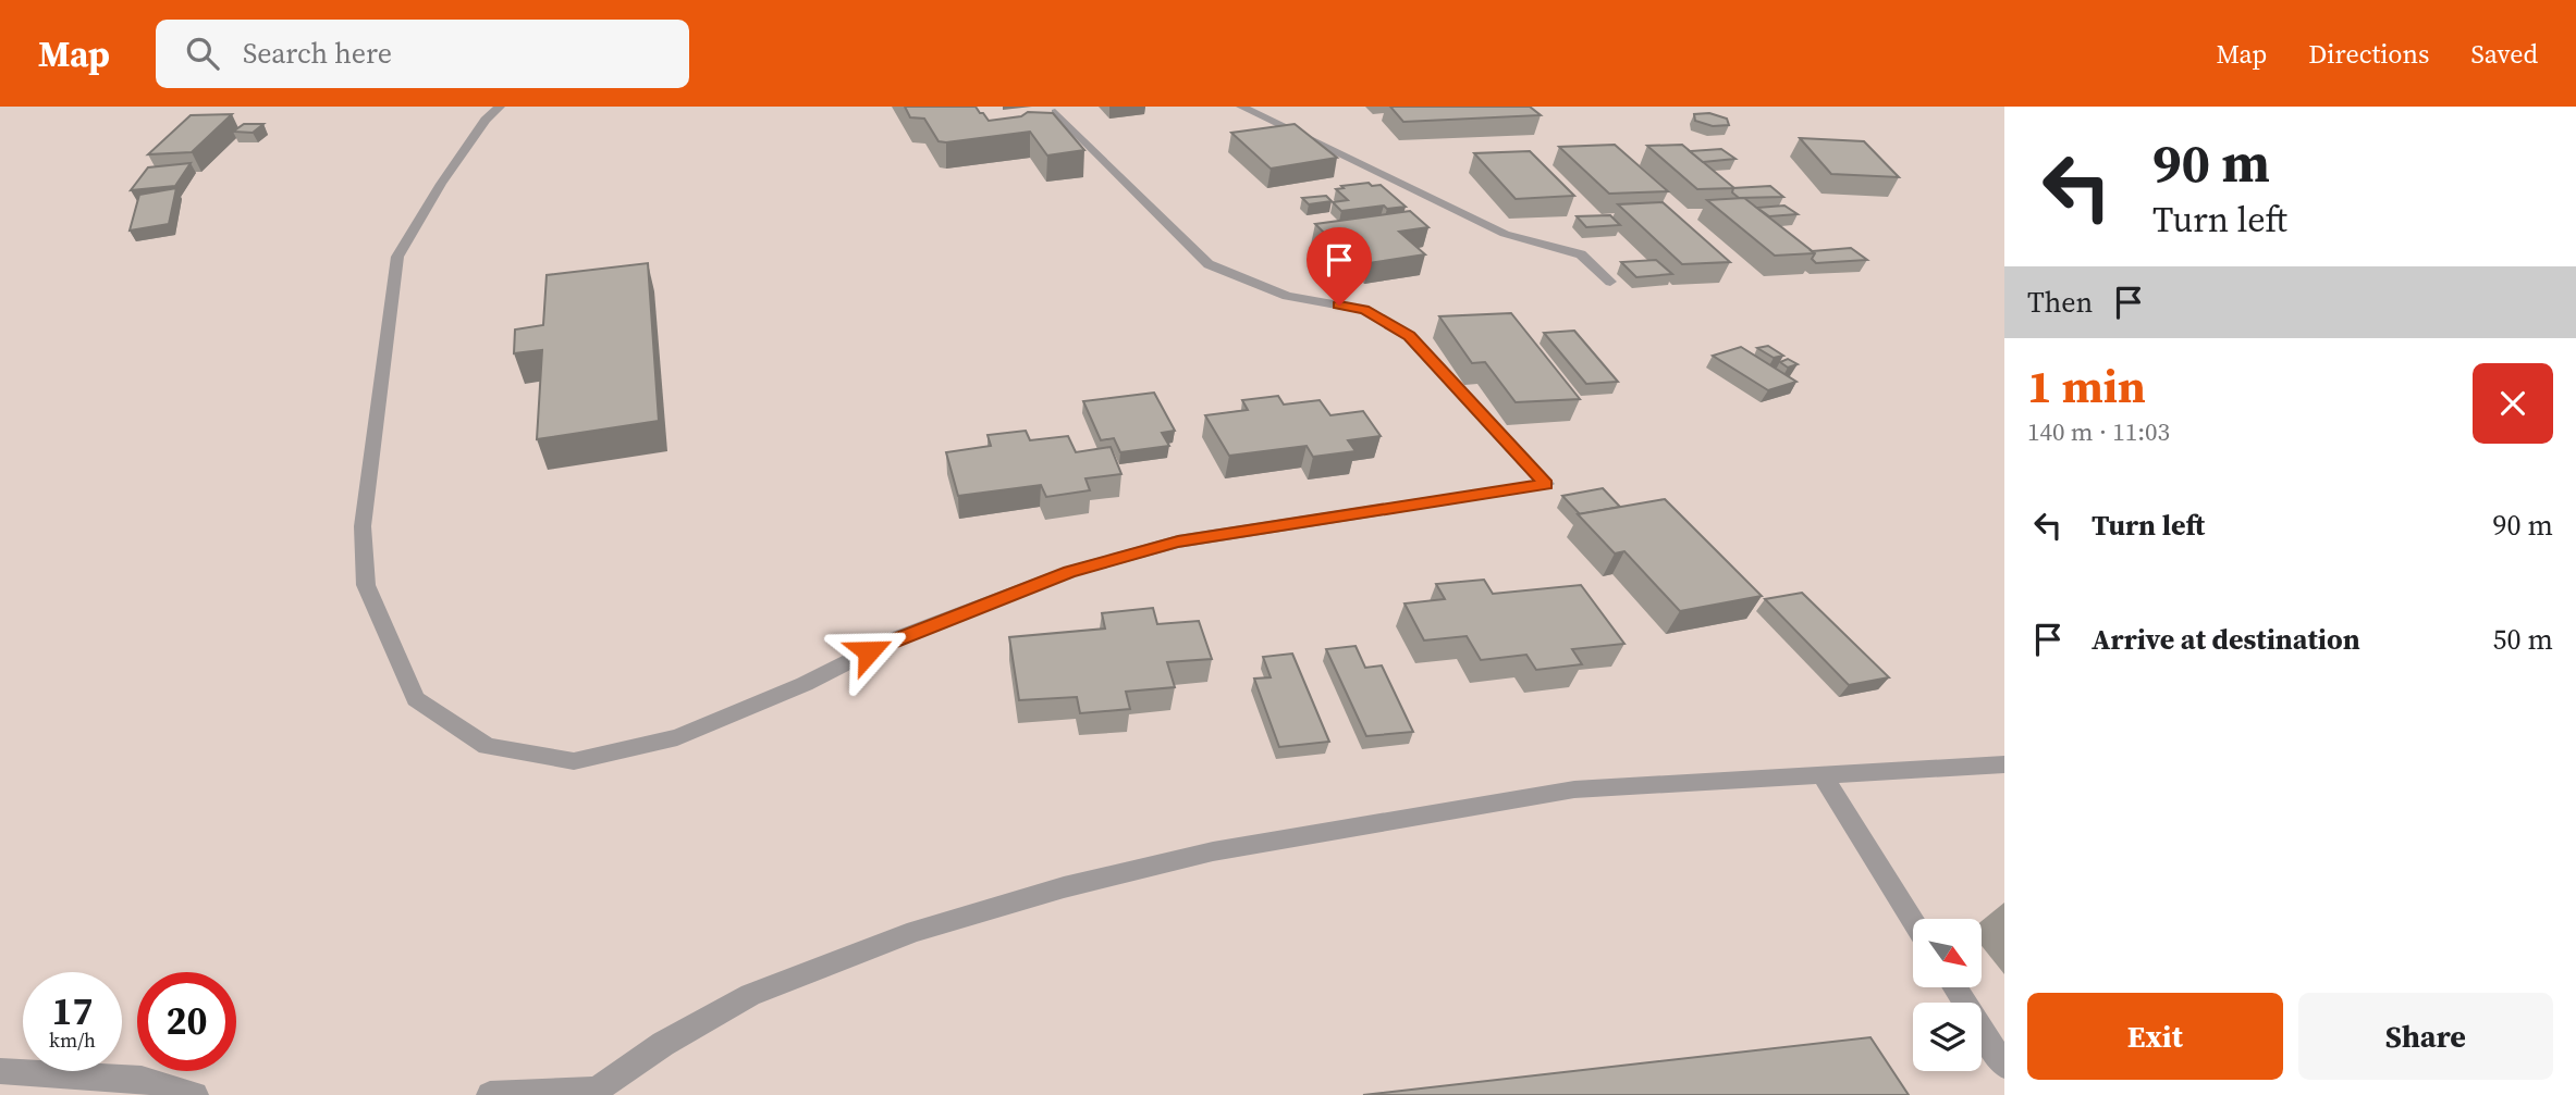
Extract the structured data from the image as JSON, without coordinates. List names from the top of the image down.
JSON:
{
  "north": "bottom right",
  "page": {
    "header": "Map",
    "search": "Search here",
    "nav": ["Map", "Directions", "Saved"],
    "turn": ["90 m", "Turn left"],
    "then": "Then",
    "heading": ["1 min", "140 m · 11:03"],
    "list": [
      {
        "name": "Turn left",
        "value": "90 m"
      },
      {
        "name": "Arrive at destination",
        "value": "50 m"
      }
    ],
    "speed": "17 km/h",
    "limit": "20",
    "buttons": ["Exit", "Share"]
  }
}
